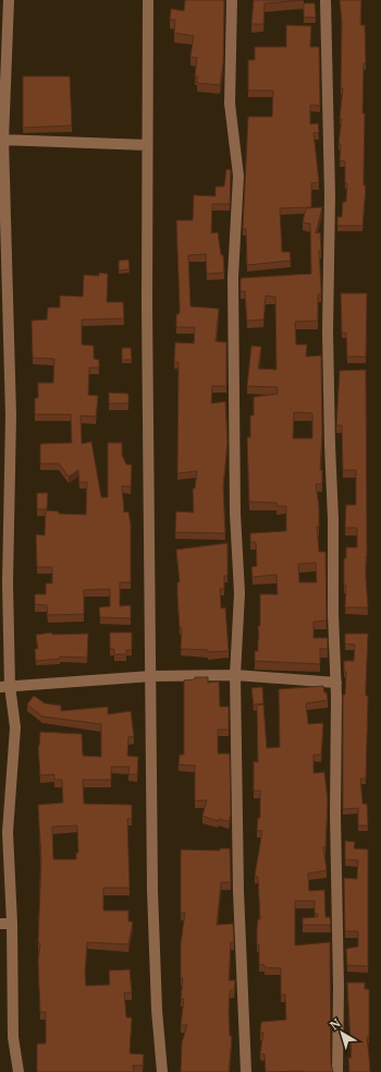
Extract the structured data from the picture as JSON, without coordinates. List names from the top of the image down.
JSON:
{
  "north": "top left"
}
